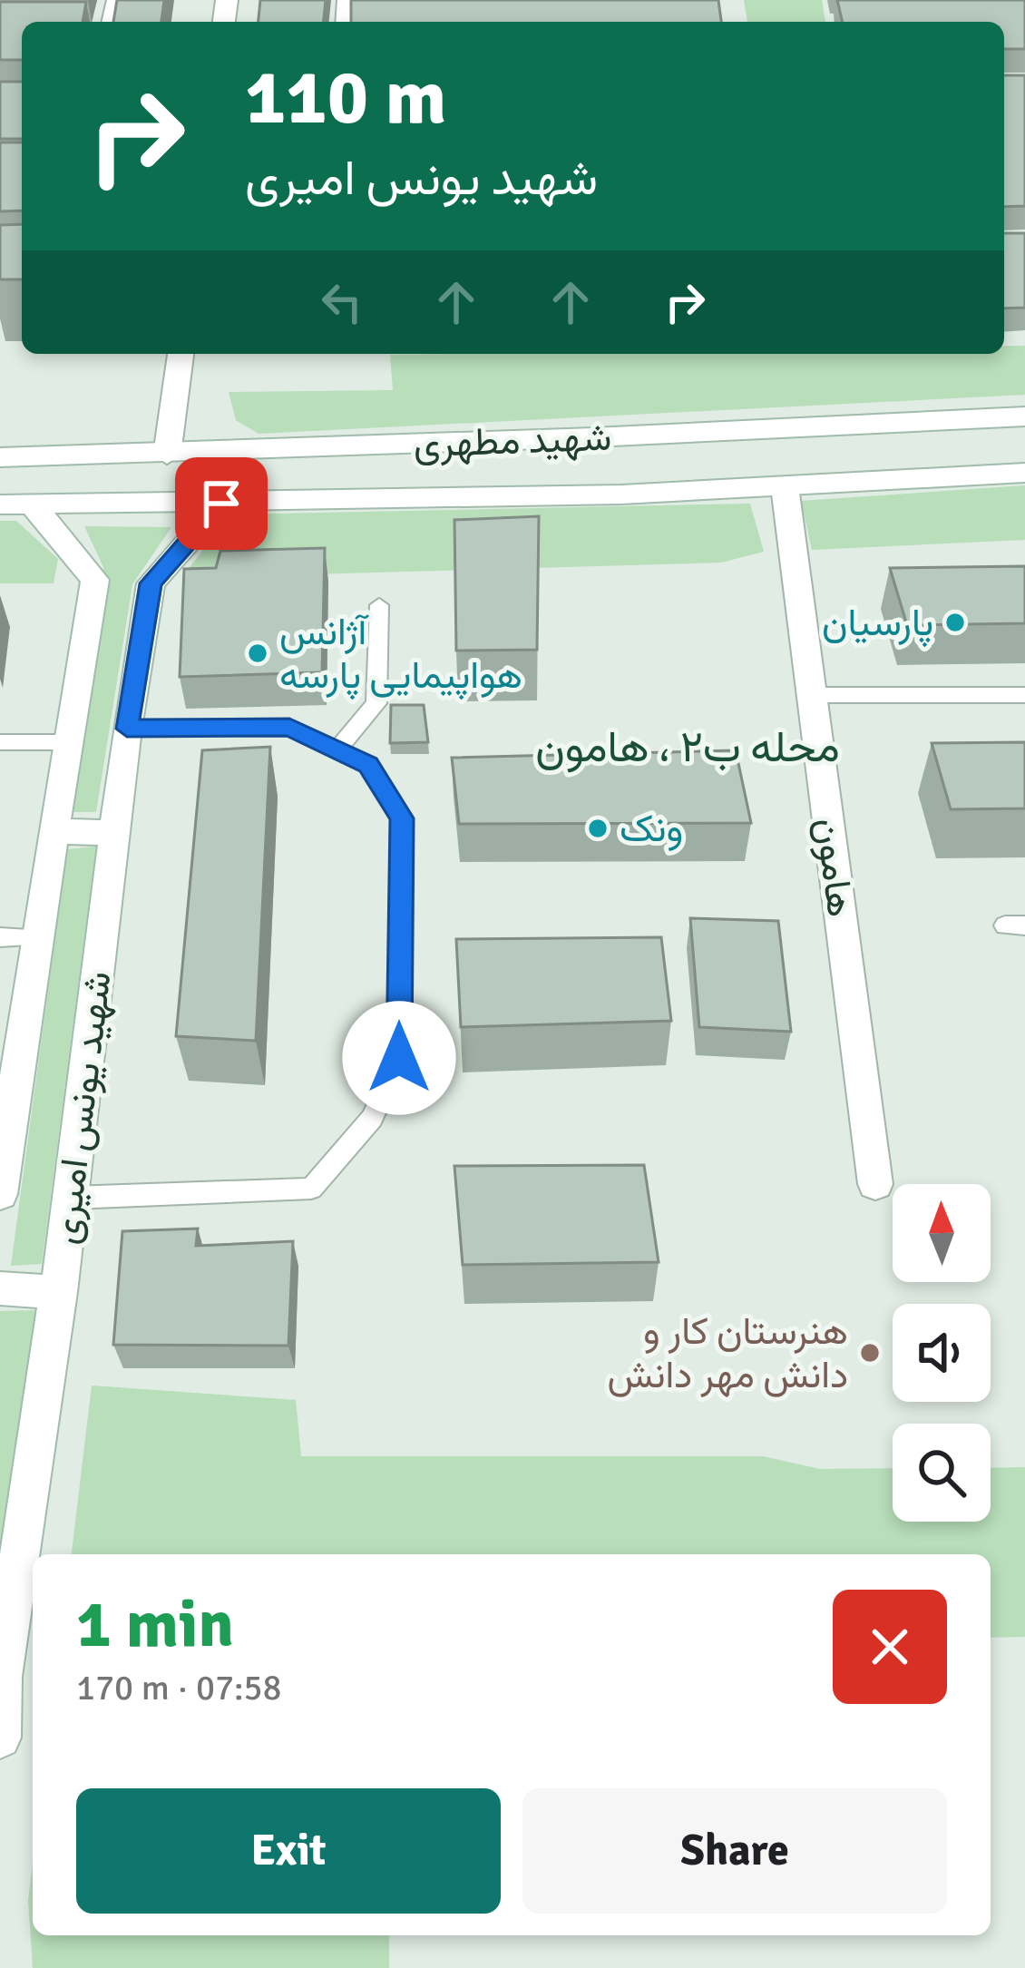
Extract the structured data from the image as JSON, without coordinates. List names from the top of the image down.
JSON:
{
  "streets": {
    "main road": ["شهید مطهری", "هامون", "شهید یونس امیری"]
  },
  "crossings": [
    ["شهید مطهری", "هامون"],
    ["شهید مطهری", "شهید یونس امیری"]
  ],
  "districts": ["محله ب۲ ، هامون"],
  "places": [
    "پارسیان",
    "آژانس هواپیمایی پارسه",
    "ونک",
    "هنرستان کار و دانش مهر دانش"
  ],
  "north": "top",
  "page": {
    "turn": ["110 m", "شهید یونس امیری"],
    "heading": ["1 min", "170 m · 07:58"],
    "buttons": ["Exit", "Share"]
  }
}
